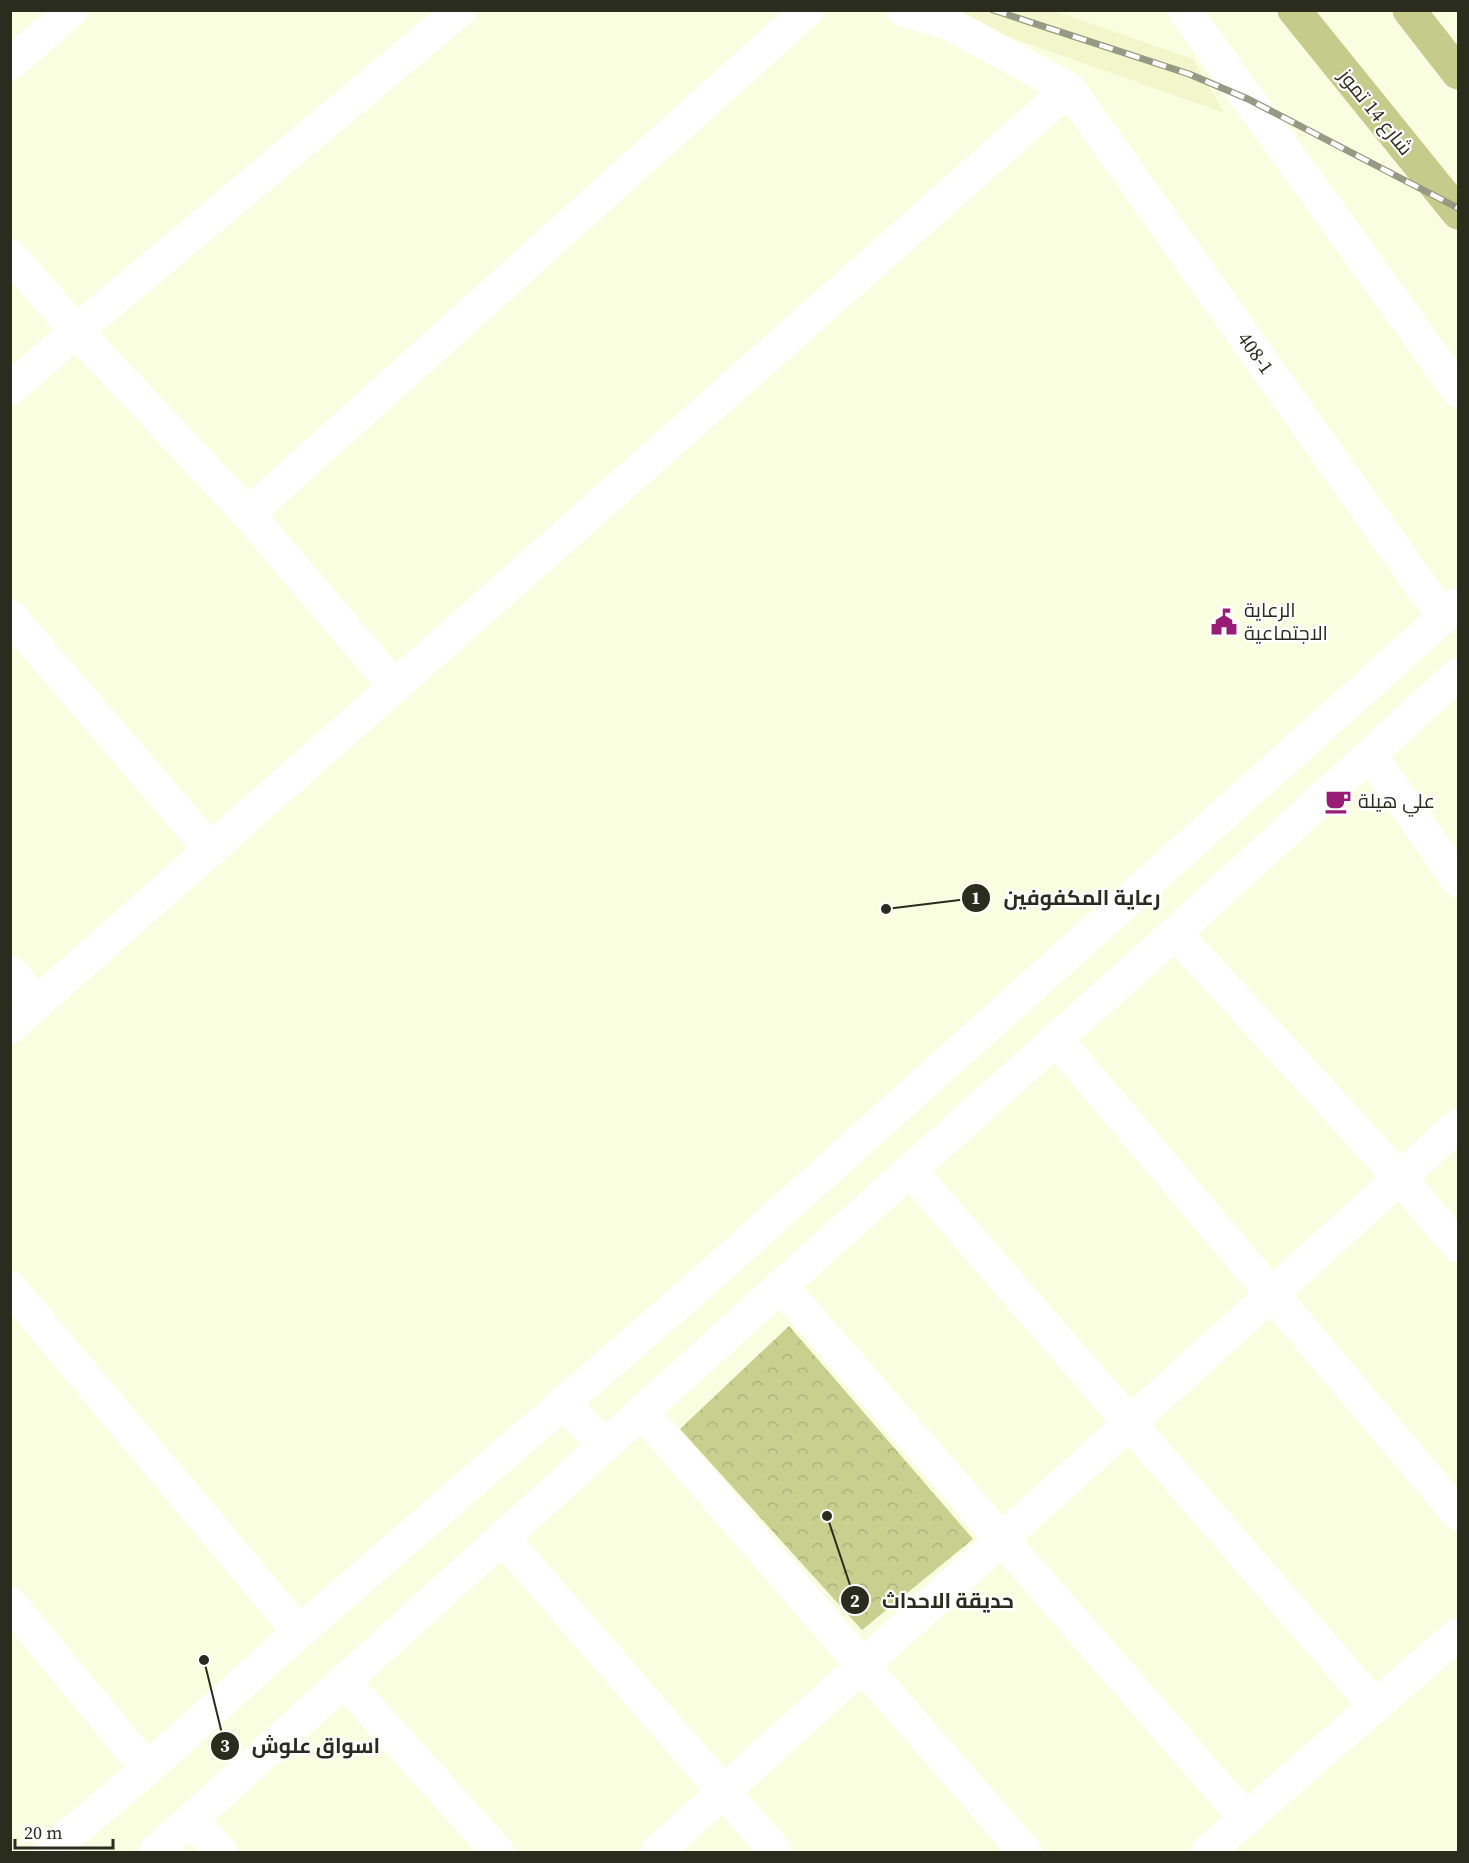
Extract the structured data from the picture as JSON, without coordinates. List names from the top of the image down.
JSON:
{
  "streets": {
    "main road": ["شارع 14 تموز"],
    "street": ["408-1"]
  },
  "places": {
    "public building": ["الرعاية الاجتماعية"],
    "cafe": ["علي هيلة"],
    "other": ["رعاية المكفوفين", "حديقة الاحداث", "اسواق علوش"]
  },
  "scale_bar": "20 m"
}
